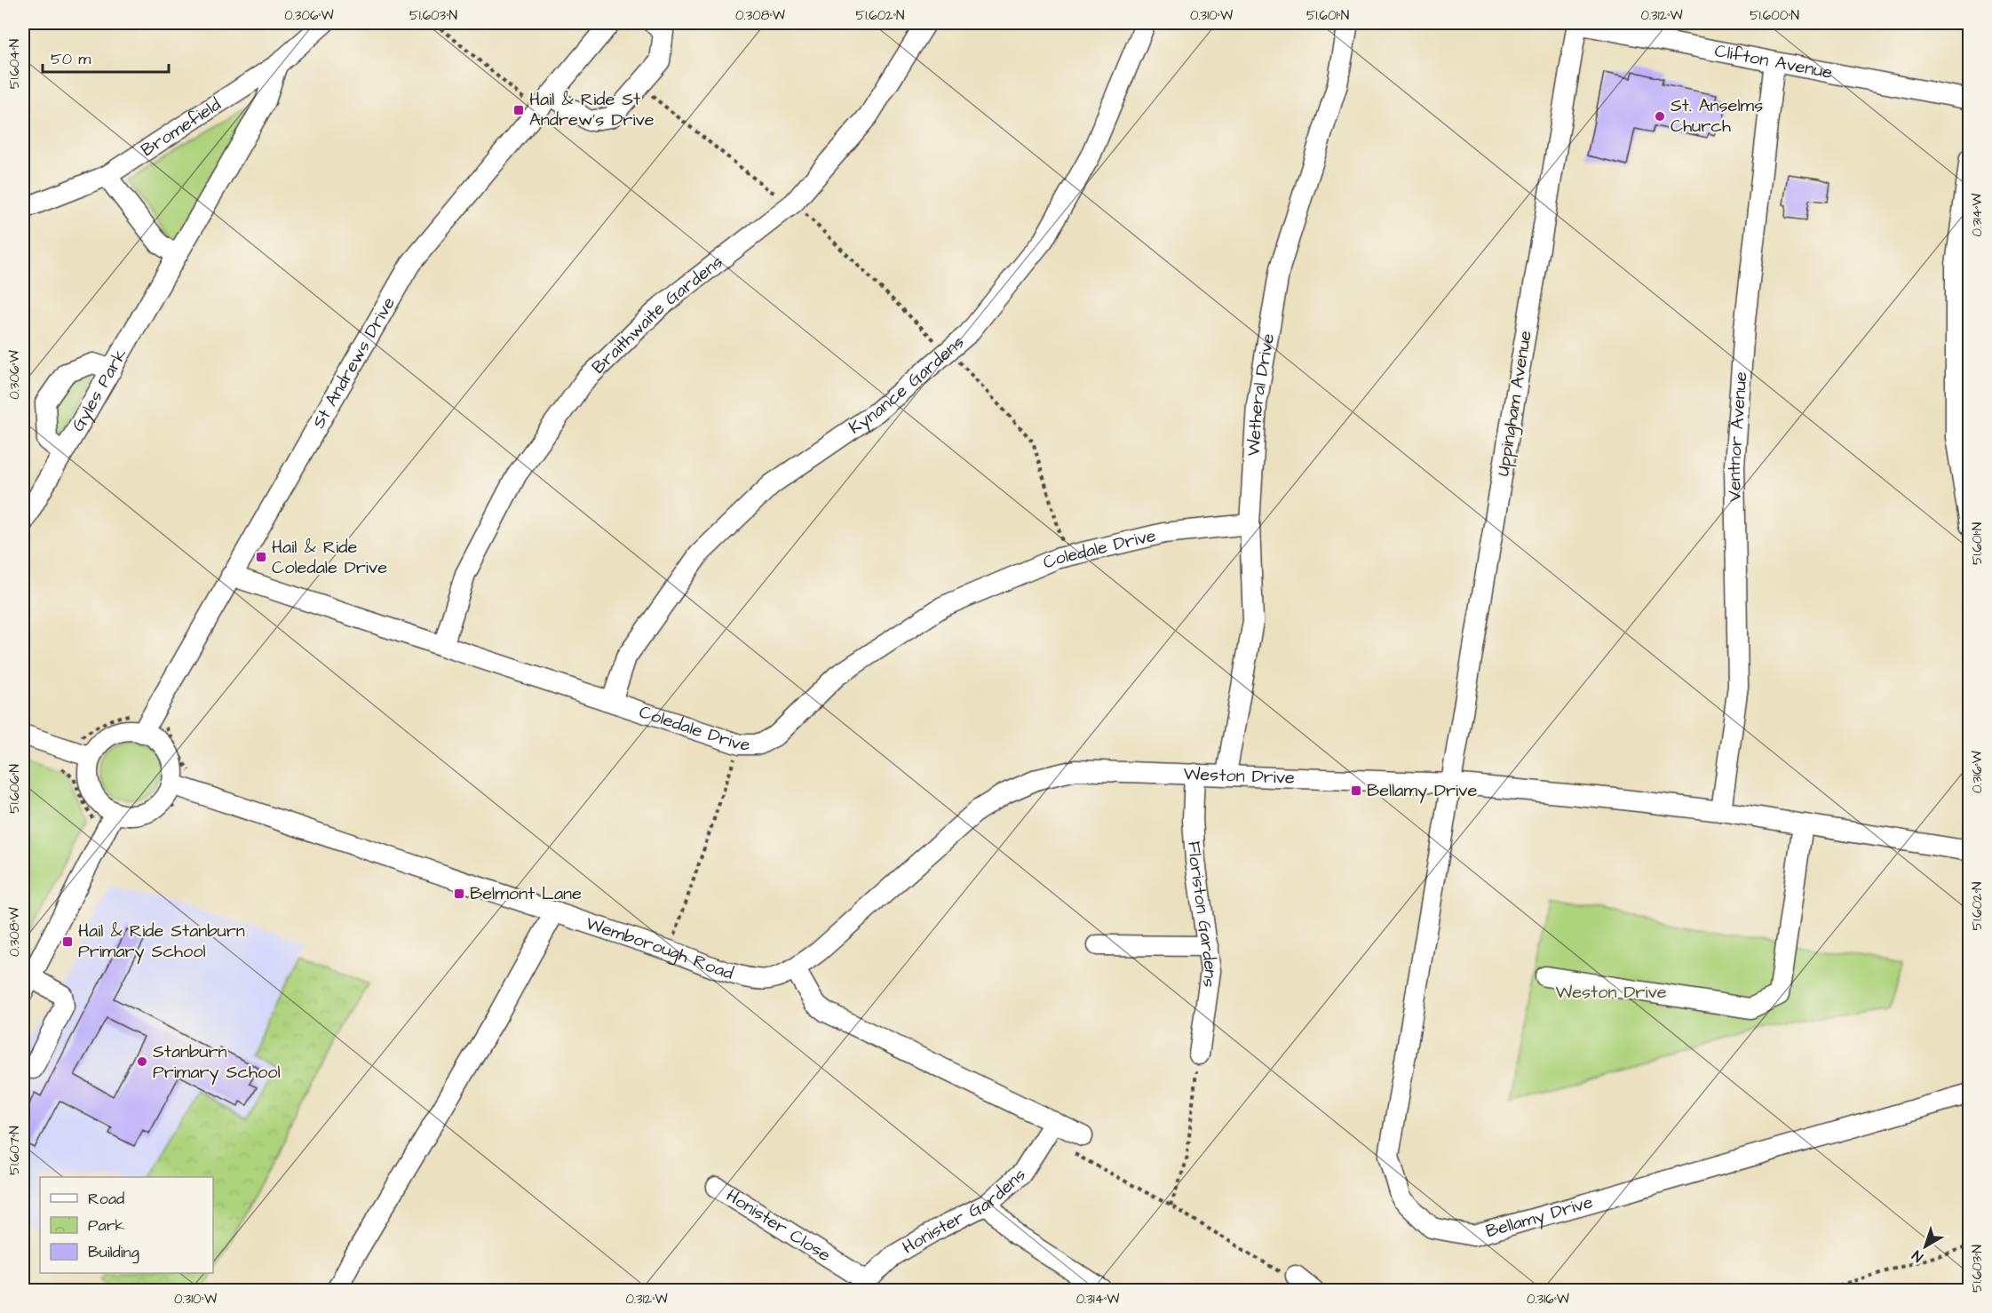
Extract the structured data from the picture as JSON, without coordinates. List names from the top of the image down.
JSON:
{
  "streets": {
    "street": [
      "Clifton Avenue",
      "Bromefield",
      "Braithwaite Gardens",
      "St Andrews Drive",
      "Kynance Gardens",
      "Gyles Park",
      "Wetheral Drive",
      "Uppingham Avenue",
      "Ventnor Avenue",
      "Coledale Drive",
      "Weston Drive",
      "Floriston Gardens",
      "Wemborough Road",
      "Honister Gardens",
      "Bellamy Drive",
      "Honister Close"
    ]
  },
  "crossings": [
    ["Clifton Avenue", "Uppingham Avenue"],
    ["Clifton Avenue", "Ventnor Avenue"],
    ["Bromefield", "Gyles Park"],
    ["Braithwaite Gardens", "Coledale Drive"],
    ["St Andrews Drive", "Coledale Drive"],
    ["St Andrews Drive", "Wemborough Road"],
    ["Kynance Gardens", "Coledale Drive"],
    ["Wetheral Drive", "Coledale Drive"],
    ["Wetheral Drive", "Weston Drive"],
    ["Uppingham Avenue", "Weston Drive"],
    ["Uppingham Avenue", "Bellamy Drive"],
    ["Ventnor Avenue", "Weston Drive"],
    ["Weston Drive", "Floriston Gardens"],
    ["Weston Drive", "Wemborough Road"],
    ["Weston Drive", "Bellamy Drive"],
    ["Honister Gardens", "Honister Close"]
  ],
  "parks": ["Weston Drive"],
  "places": {
    "transit": [
      "Hail & Ride St Andrew's Drive",
      "Hail & Ride Coledale Drive",
      "Bellamy Drive",
      "Belmont Lane",
      "Hail & Ride Stanburn Primary School"
    ],
    "other": ["St. Anselms Church", "Stanburn Primary School"]
  },
  "legend": ["Road", "Park", "Building"],
  "scale_bar": "50 m",
  "north": "bottom left",
  "coordinates": [
    "0.306°W",
    "51.603°N",
    "0.308°W",
    "51.602°N",
    "0.310°W",
    "51.601°N",
    "0.312°W",
    "51.600°N",
    "51.604°N",
    "0.314°W",
    "0.316°W",
    "51.606°N",
    "51.607°N"
  ]
}
